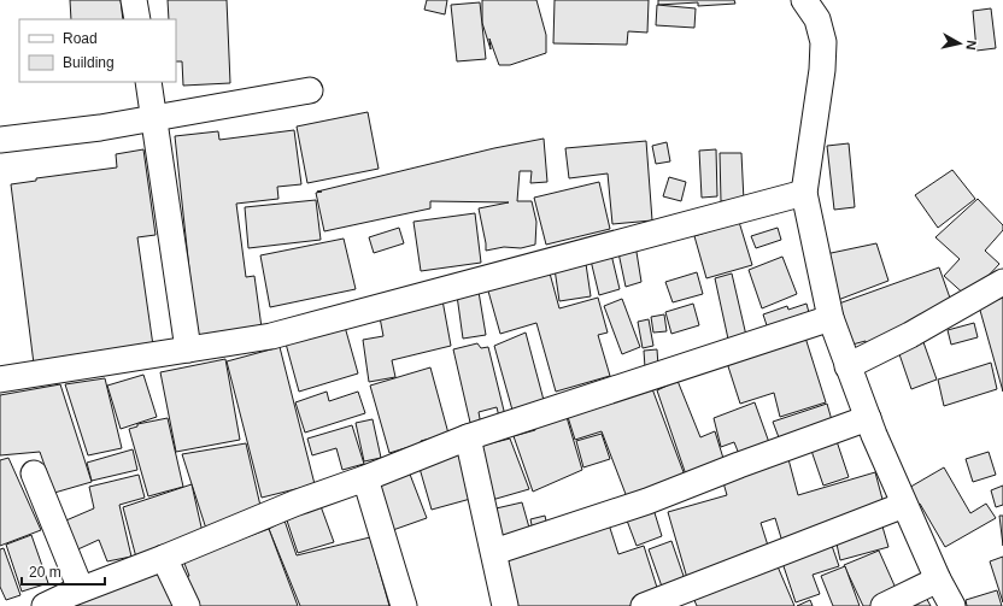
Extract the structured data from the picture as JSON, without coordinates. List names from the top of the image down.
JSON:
{
  "legend": ["Road", "Building"],
  "scale_bar": "20 m",
  "north": "right"
}
